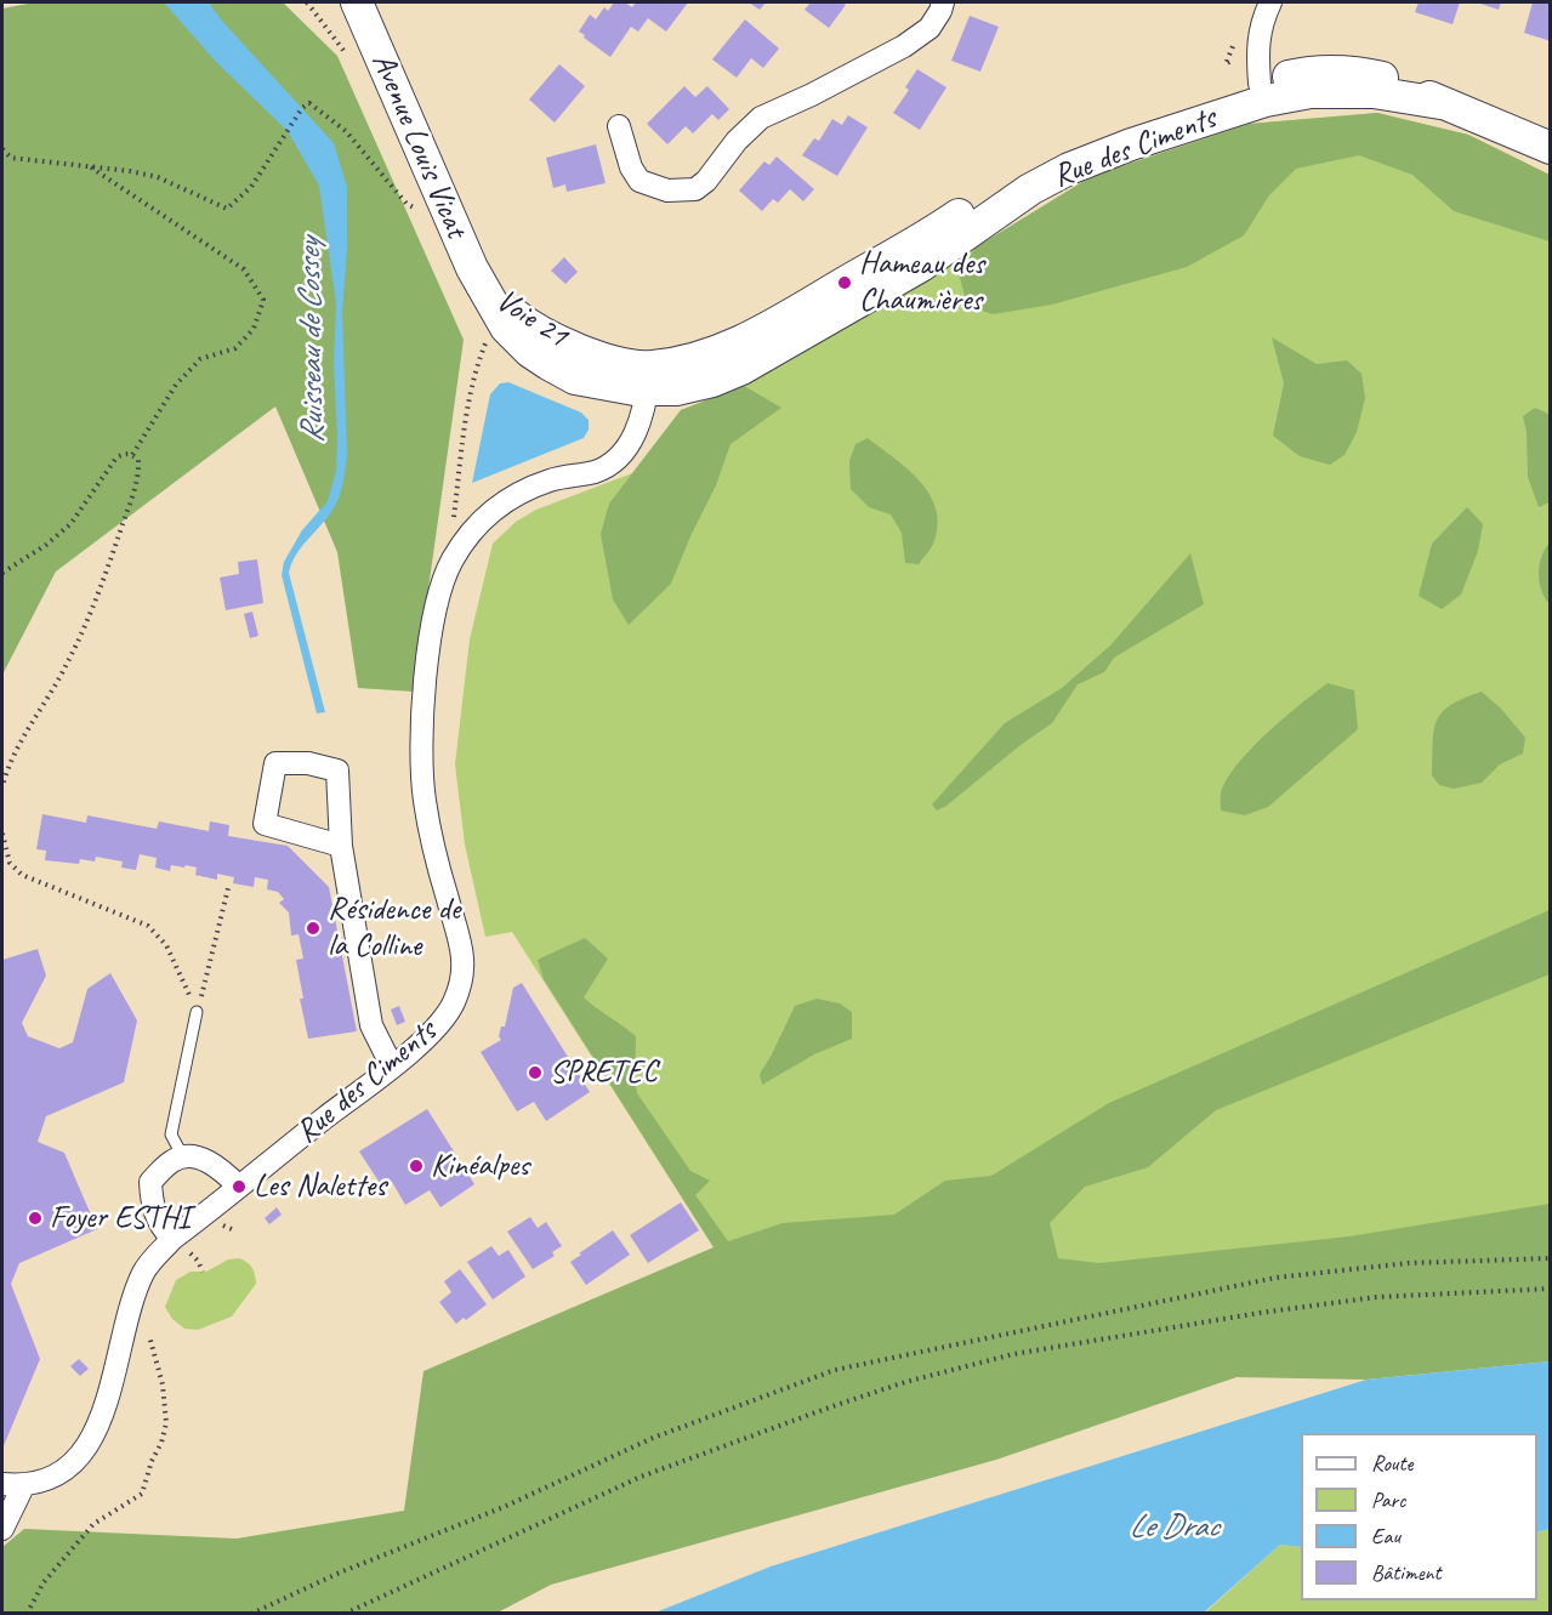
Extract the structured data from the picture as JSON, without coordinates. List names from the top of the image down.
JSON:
{
  "streets": {
    "main road": ["Avenue Louis Vicat", "Rue des Ciments", "Voie 21"]
  },
  "crossings": [
    ["Avenue Louis Vicat", "Voie 21"],
    ["Rue des Ciments", "Voie 21"]
  ],
  "water": ["Ruisseau de Cossey", "Le Drac"],
  "places": [
    "Hameau des Chaumières",
    "Résidence de la Colline",
    "SPRETEC",
    "Kinéalpes",
    "Les Nalettes",
    "Foyer ESTHI"
  ],
  "legend": [
    "Route",
    "Parc",
    "Eau",
    "Bâtiment"
  ]
}
